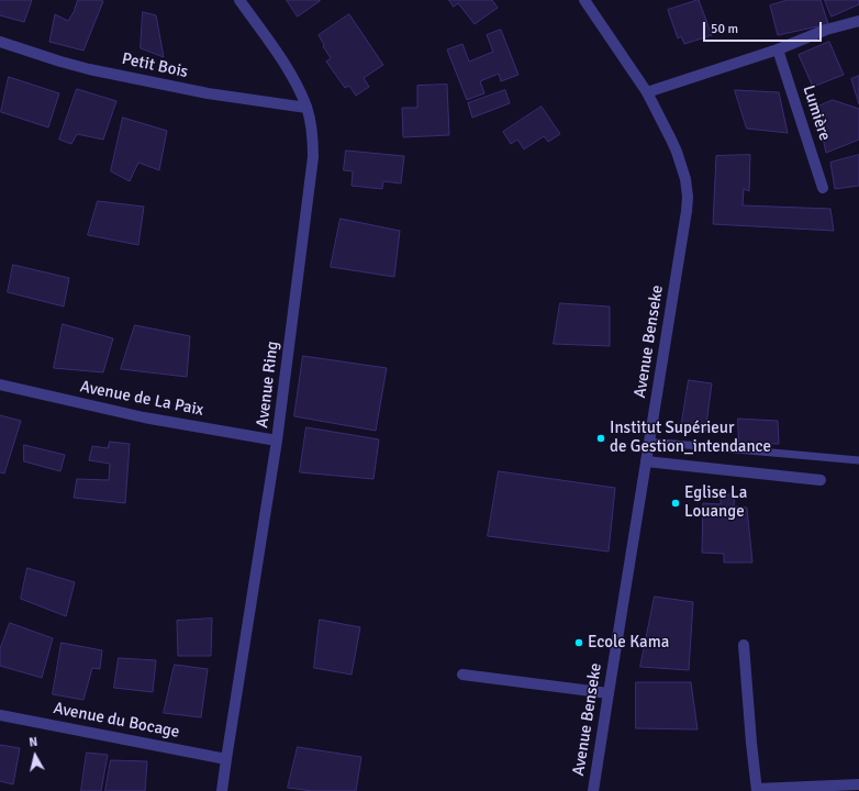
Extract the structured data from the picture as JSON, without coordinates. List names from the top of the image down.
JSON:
{
  "streets": {
    "street": [
      "Petit Bois",
      "Lumière",
      "Avenue Benseke",
      "Avenue Ring",
      "Avenue de La Paix",
      "Avenue du Bocage"
    ]
  },
  "crossings": [
    ["Petit Bois", "Avenue Ring"],
    ["Avenue Ring", "Avenue de La Paix"],
    ["Avenue Ring", "Avenue du Bocage"]
  ],
  "places": ["Institut Supérieur de Gestion_intendance", "Eglise La Louange", "Ecole Kama"],
  "scale_bar": "50 m",
  "north": "top"
}
